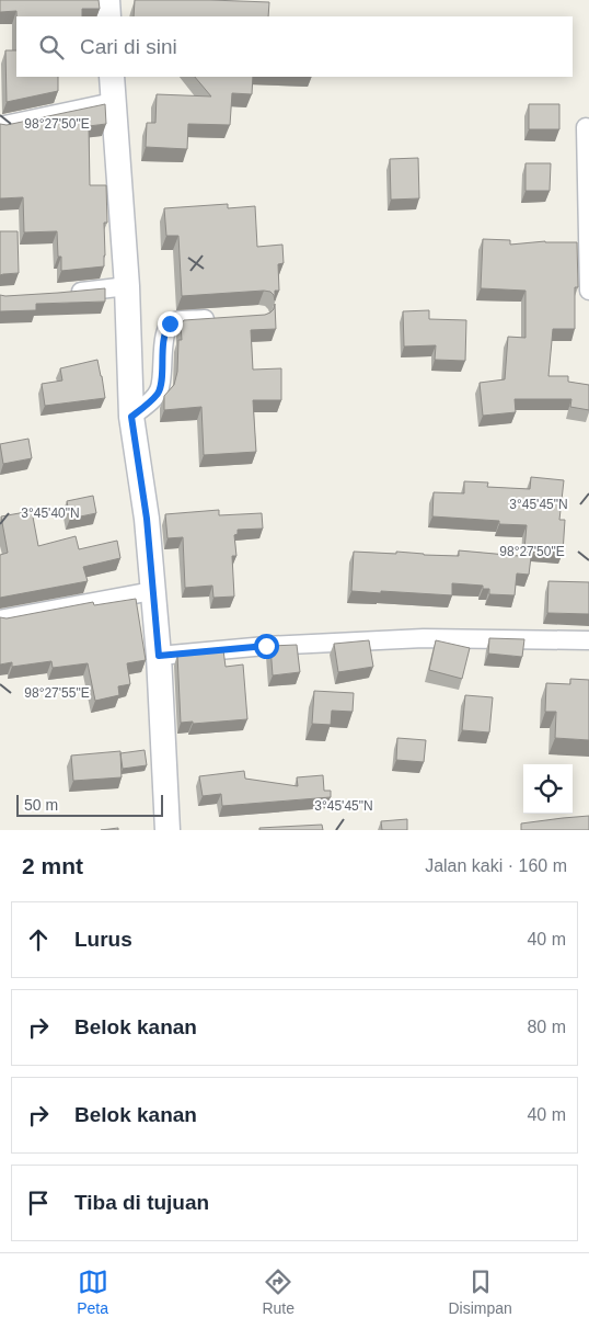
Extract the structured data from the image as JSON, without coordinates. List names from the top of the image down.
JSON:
{
  "scale_bar": "50 m",
  "page": {
    "search": "Cari di sini",
    "scale": "50 m",
    "heading": ["2 mnt", "Jalan kaki · 160 m"],
    "list": [
      ["Lurus", "40 m"],
      ["Belok kanan", "80 m"],
      ["Belok kanan", "40 m"],
      "Tiba di tujuan"
    ],
    "nav": ["Peta", "Rute", "Disimpan"]
  },
  "coordinates": [
    "98°27'50\"E",
    "3°45'45\"N",
    "3°45'40\"N",
    "98°27'55\"E"
  ]
}
